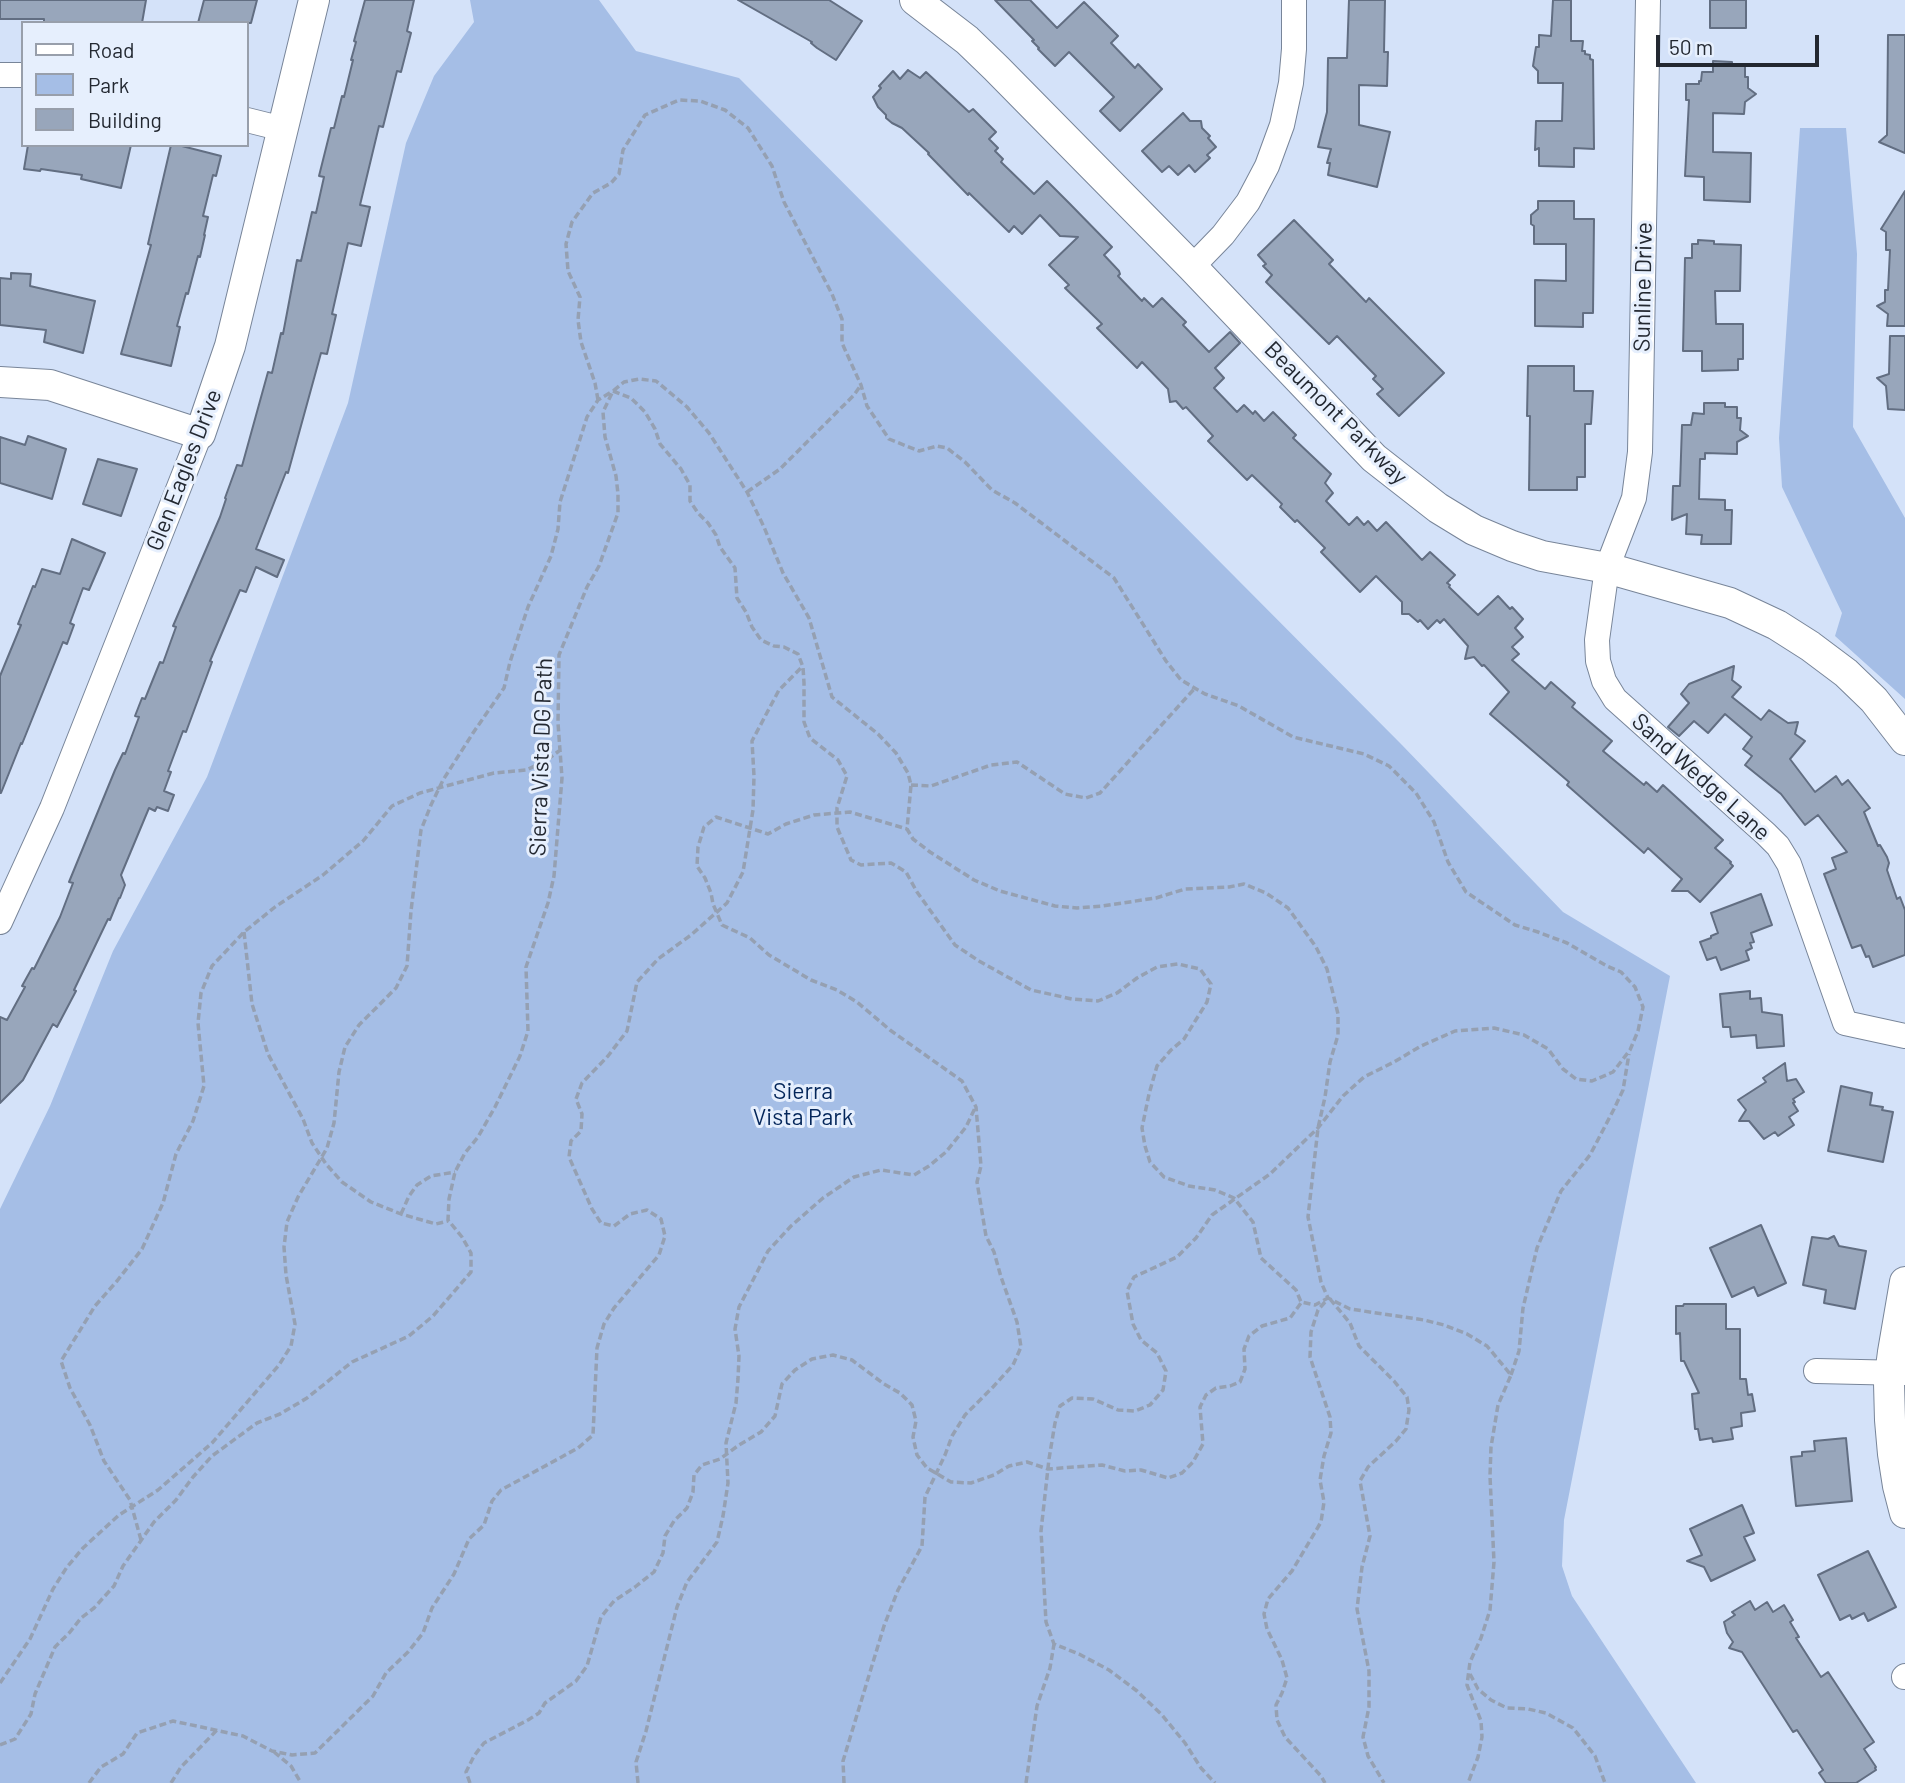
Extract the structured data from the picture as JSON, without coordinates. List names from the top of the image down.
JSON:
{
  "streets": {
    "street": [
      "Sunline Drive",
      "Beaumont Parkway",
      "Glen Eagles Drive",
      "Sand Wedge Lane"
    ],
    "path": ["Sierra Vista DG Path"]
  },
  "crossings": [
    ["Sunline Drive", "Beaumont Parkway"],
    ["Sunline Drive", "Sand Wedge Lane"],
    ["Beaumont Parkway", "Sand Wedge Lane"]
  ],
  "parks": ["Sierra Vista Park"],
  "legend": ["Road", "Park", "Building"],
  "scale_bar": "50 m"
}
